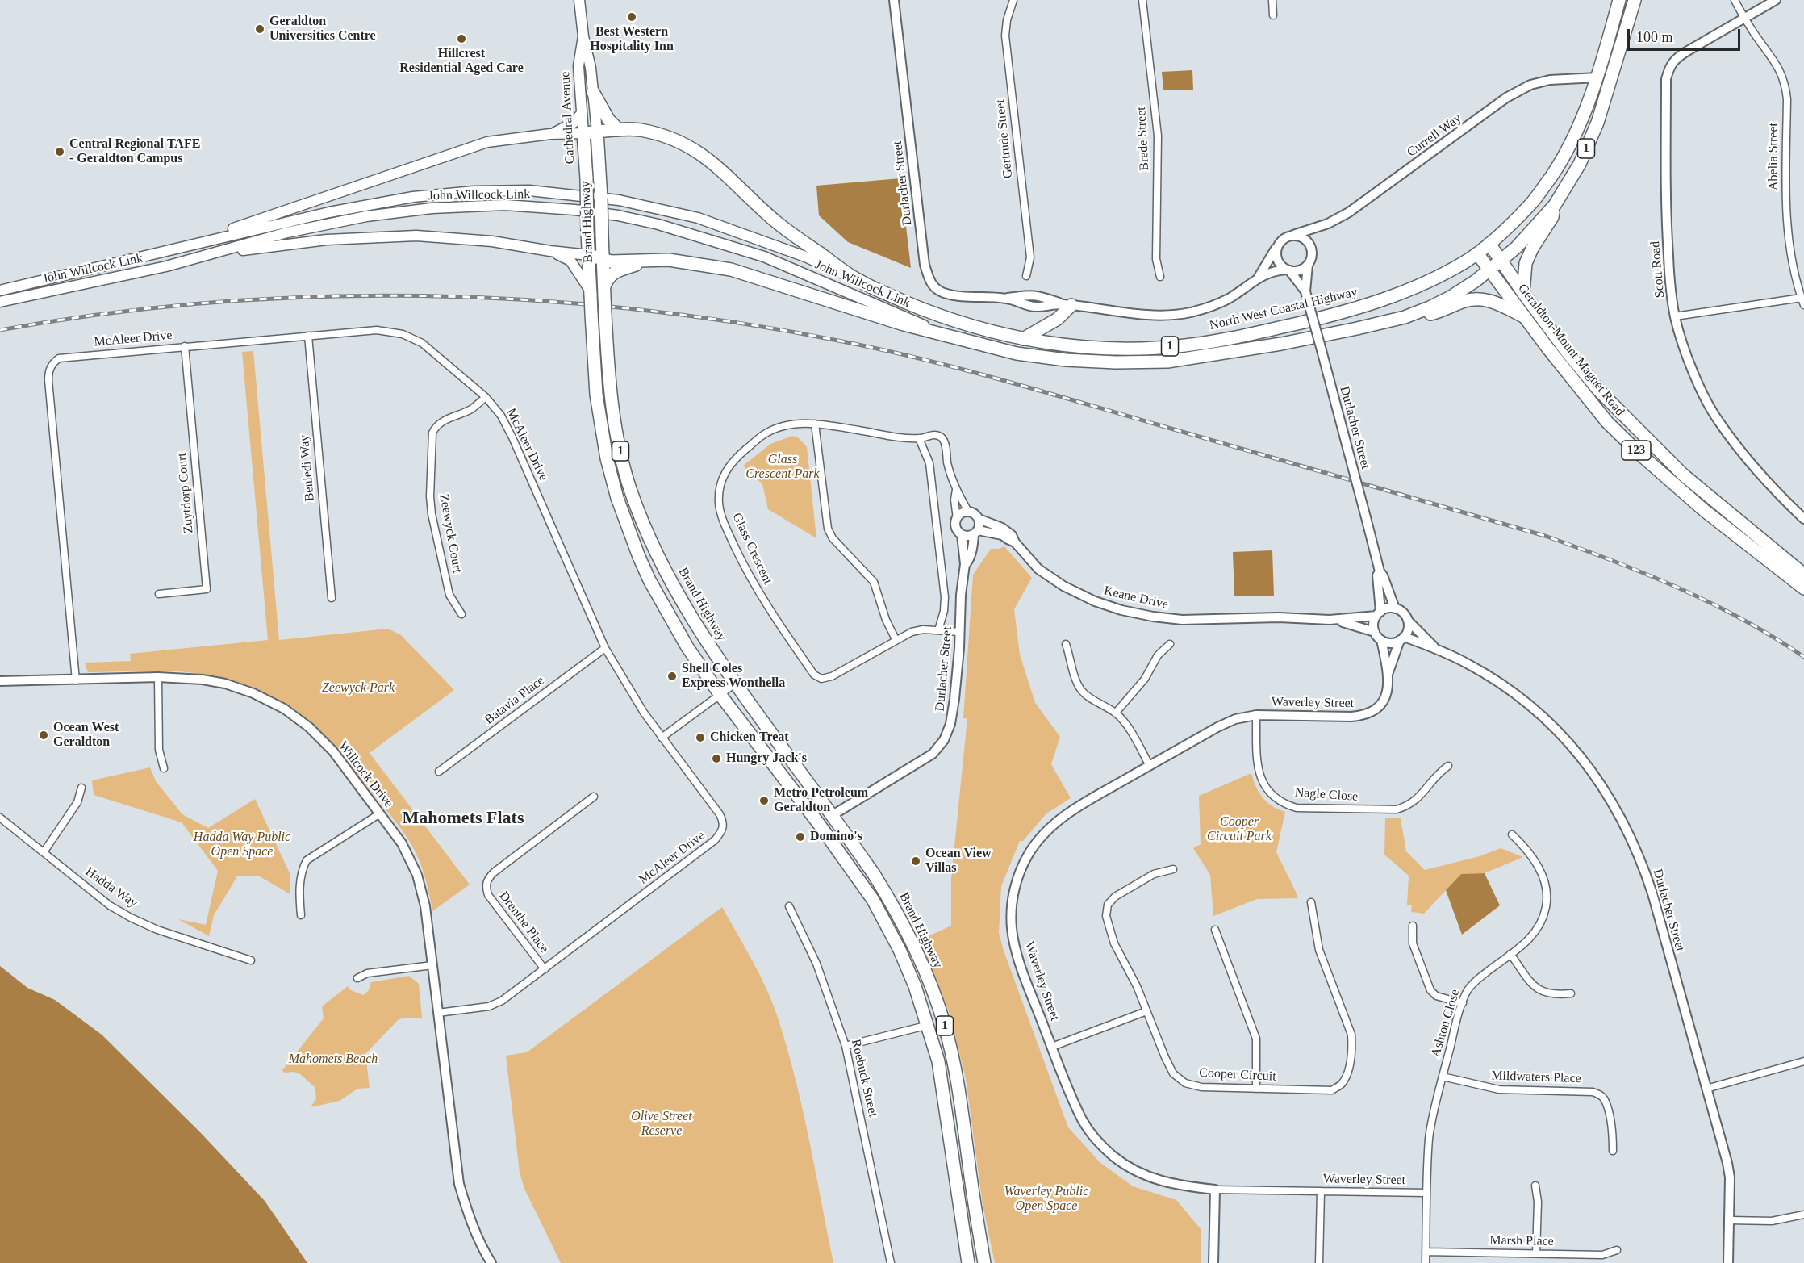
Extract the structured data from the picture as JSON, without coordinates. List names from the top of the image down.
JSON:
{
  "streets": {
    "highway": [
      "Cathedral Avenue",
      "1",
      "Brand Highway",
      "North West Coastal Highway",
      "Geraldton-Mount Magnet Road",
      "123"
    ],
    "main road": ["John Willcock Link"],
    "street": [
      "Currell Way",
      "Gertrude Street",
      "Brede Street",
      "Abelia Street",
      "Durlacher Street",
      "Scott Road",
      "McAleer Drive",
      "Benledi Way",
      "Zuytdorp Court",
      "Zeewyck Court",
      "Glass Crescent",
      "Keane Drive",
      "Batavia Place",
      "Waverley Street",
      "Willcock Drive",
      "Nagle Close",
      "Hadda Way",
      "Drenthe Place",
      "Ashton Close",
      "Cooper Circuit",
      "Mildwaters Place",
      "Roebuck Street",
      "Marsh Place"
    ]
  },
  "crossings": [
    ["Cathedral Avenue", "1"],
    ["Cathedral Avenue", "Brand Highway"],
    ["Currell Way", "Durlacher Street"],
    ["Currell Way", "North West Coastal Highway"],
    ["1", "John Willcock Link"],
    ["1", "Brand Highway"],
    ["1", "North West Coastal Highway"],
    ["1", "Geraldton-Mount Magnet Road"],
    ["Abelia Street", "Scott Road"],
    ["Durlacher Street", "Brand Highway"],
    ["Durlacher Street", "Glass Crescent"],
    ["Durlacher Street", "Keane Drive"],
    ["Durlacher Street", "Waverley Street"],
    ["John Willcock Link", "North West Coastal Highway"],
    ["North West Coastal Highway", "Geraldton-Mount Magnet Road"],
    ["McAleer Drive", "Benledi Way"],
    ["McAleer Drive", "Zuytdorp Court"],
    ["McAleer Drive", "Zeewyck Court"],
    ["McAleer Drive", "Batavia Place"],
    ["McAleer Drive", "Willcock Drive"],
    ["McAleer Drive", "Drenthe Place"],
    ["Keane Drive", "Waverley Street"],
    ["Waverley Street", "Nagle Close"],
    ["Waverley Street", "Ashton Close"],
    ["Ashton Close", "Mildwaters Place"],
    ["Ashton Close", "Marsh Place"]
  ],
  "districts": ["Mahomets Flats"],
  "parks": [
    "Glass Crescent Park",
    "Zeewyck Park",
    "Cooper Circuit Park",
    "Hadda Way Public Open Space",
    "Mahomets Beach",
    "Olive Street Reserve",
    "Waverley Public Open Space"
  ],
  "places": [
    "Best Western Hospitality Inn",
    "Geraldton Universities Centre",
    "Hillcrest Residential Aged Care",
    "Central Regional TAFE - Geraldton Campus",
    "Shell Coles Express Wonthella",
    "Ocean West Geraldton",
    "Chicken Treat",
    "Hungry Jack's",
    "Metro Petroleum Geraldton",
    "Domino's",
    "Ocean View Villas"
  ],
  "scale_bar": "100 m"
}
